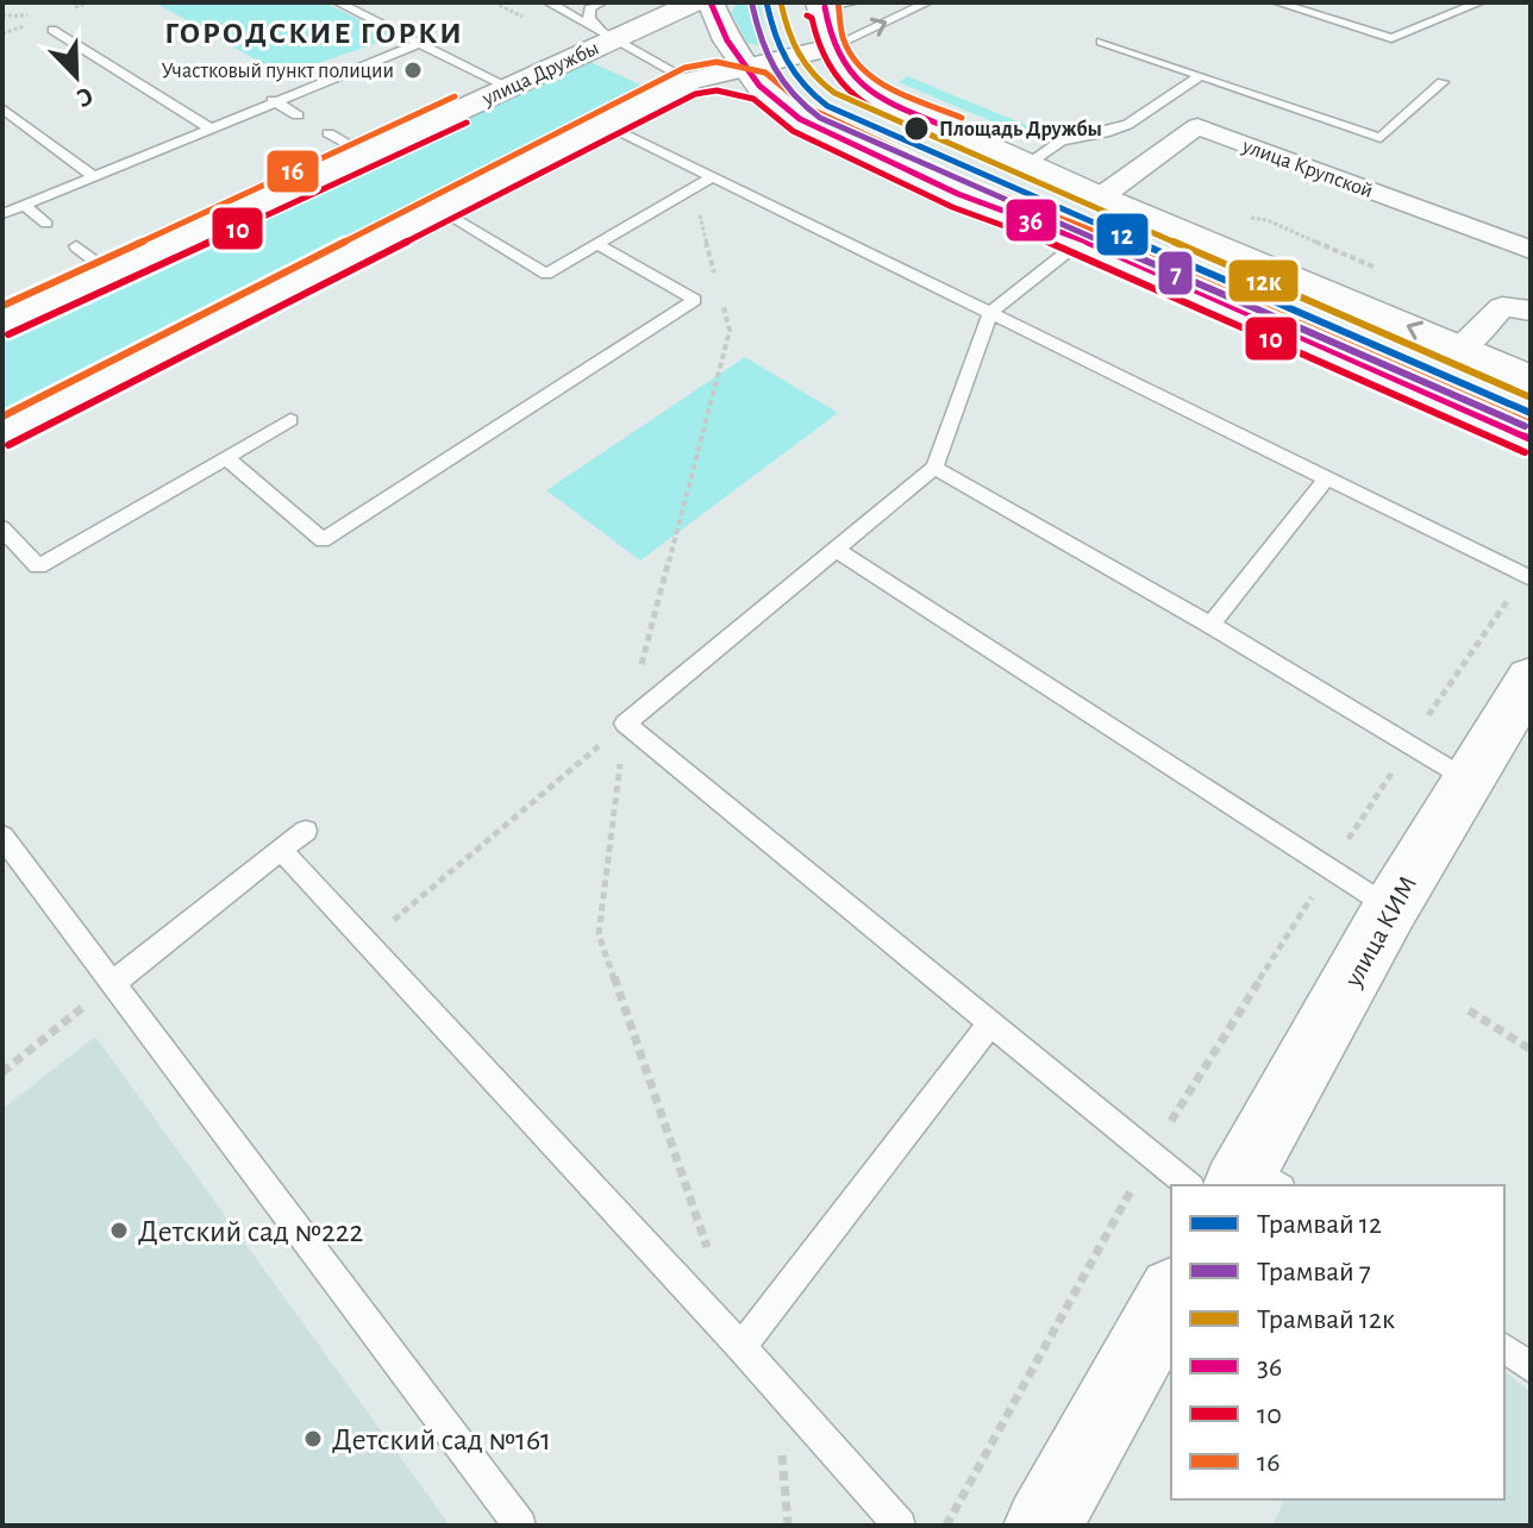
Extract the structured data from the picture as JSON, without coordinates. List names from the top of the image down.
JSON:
{
  "streets": {
    "main road": ["улица Дружбы", "улица КИМ"],
    "street": ["улица Крупской"]
  },
  "districts": ["ГОРОДСКИЕ ГОРКИ"],
  "places": [
    "Участковый пункт полиции",
    "Площадь Дружбы",
    "Детский сад №222",
    "Детский сад №161"
  ],
  "lines": [
    "tram line 12",
    "tram line 12к",
    "transit line 36",
    "transit line 16",
    "tram line 7",
    "transit line 10"
  ],
  "legend": [
    "Трамвай 12",
    "Трамвай 7",
    "Трамвай 12к",
    "36",
    "10",
    "16"
  ],
  "north": "bottom right"
}
